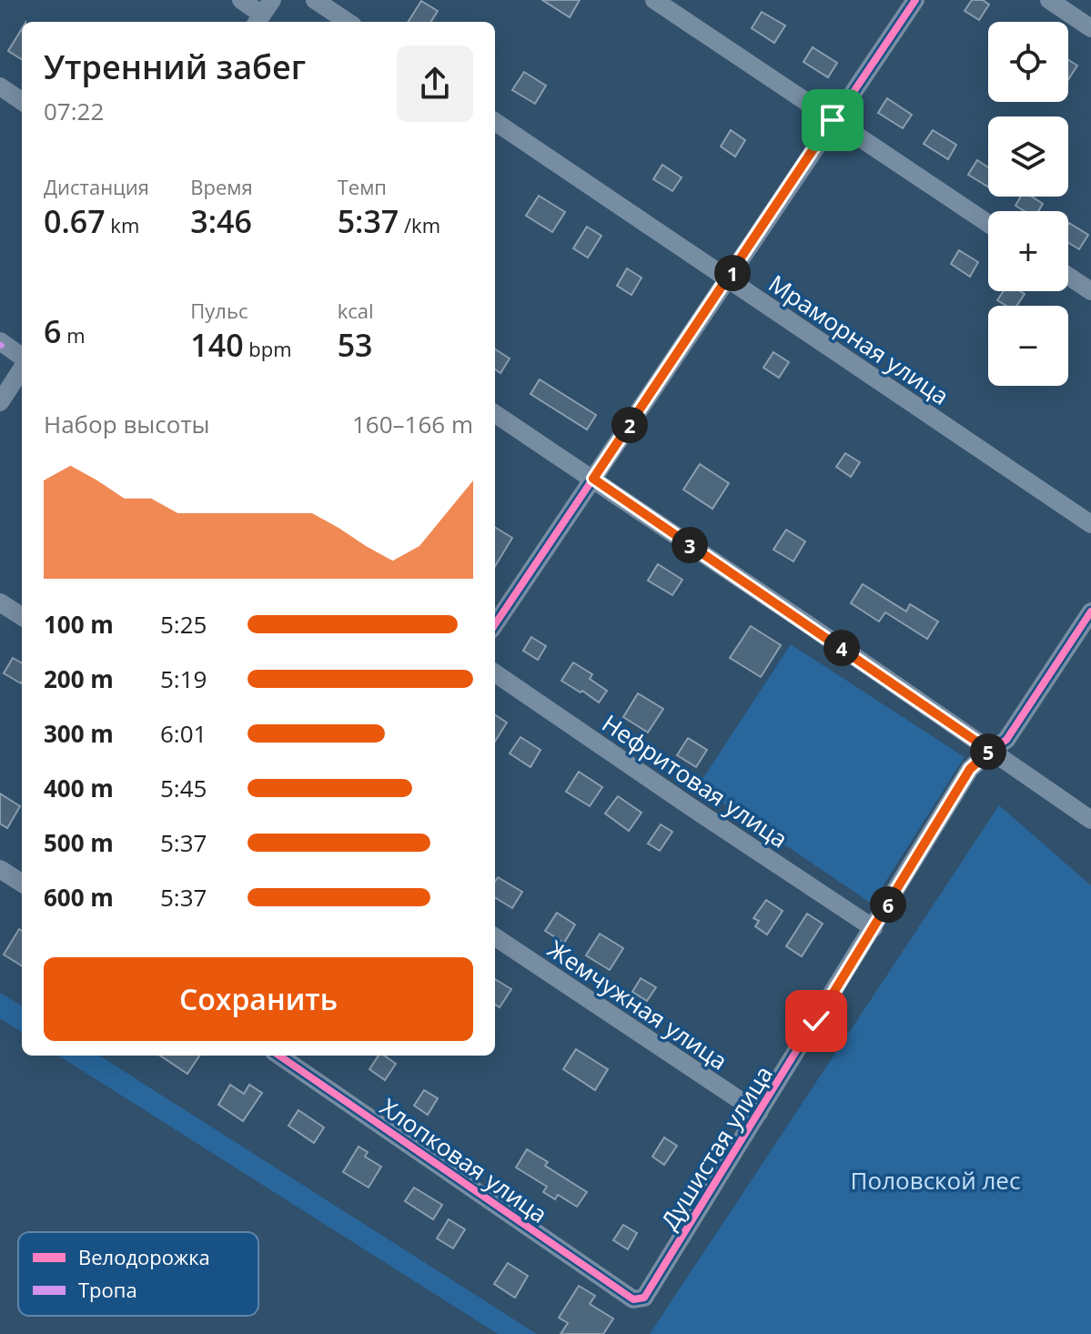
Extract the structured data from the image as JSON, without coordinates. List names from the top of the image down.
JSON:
{
  "streets": {
    "street": [
      "Мраморная улица",
      "Нефритовая улица",
      "Жемчужная улица",
      "Душистая улица",
      "Хлопковая улица"
    ]
  },
  "crossings": [
    ["Нефритовая улица", "Душистая улица"],
    ["Жемчужная улица", "Душистая улица"],
    ["Душистая улица", "Хлопковая улица"]
  ],
  "parks": ["Половской лес"],
  "legend": ["Велодорожка", "Тропа"],
  "page": {
    "map_buttons": ["+", "−"],
    "heading": ["Утренний забег", "07:22"],
    "stats": [
      ["Дистанция", "0.67 km"],
      ["Время", "3:46"],
      ["Темп", "5:37 /km"],
      ["6 m"],
      ["Пульс", "140 bpm"],
      ["kcal", "53"]
    ],
    "pins": [
      "1",
      "2",
      "3",
      "4",
      "5",
      "6"
    ],
    "chart": ["Набор высоты", "160–166 m"],
    "list": [
      {
        "name": "100 m",
        "note": "5:25"
      },
      {
        "name": "200 m",
        "note": "5:19"
      },
      {
        "name": "300 m",
        "note": "6:01"
      },
      {
        "name": "400 m",
        "note": "5:45"
      },
      {
        "name": "500 m",
        "note": "5:37"
      },
      {
        "name": "600 m",
        "note": "5:37"
      }
    ],
    "buttons": "Сохранить"
  }
}
